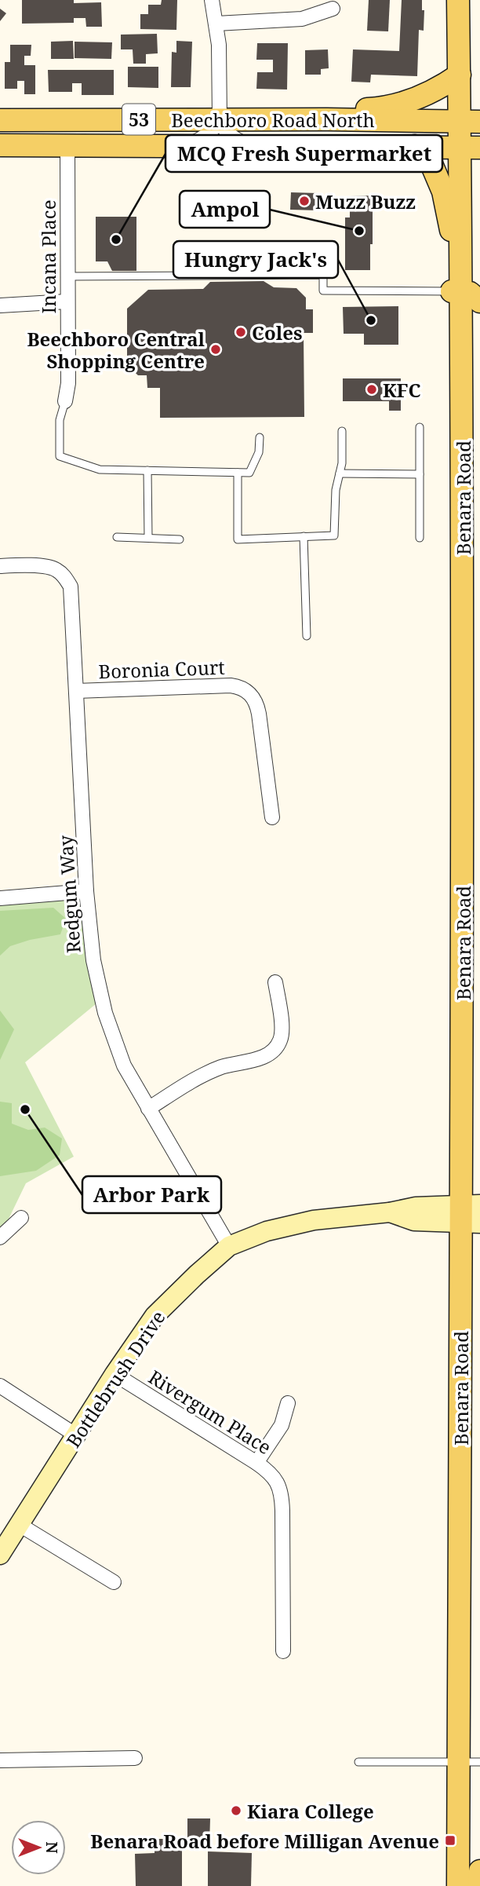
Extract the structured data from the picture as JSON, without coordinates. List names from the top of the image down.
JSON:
{
  "streets": {
    "main road": ["53", "Beechboro Road North", "Benara Road"],
    "street": [
      "Incana Place",
      "Boronia Court",
      "Redgum Way",
      "Bottlebrush Drive",
      "Rivergum Place"
    ]
  },
  "crossings": [
    ["Beechboro Road North", "Incana Place"],
    ["Benara Road", "Bottlebrush Drive"],
    ["Boronia Court", "Redgum Way"],
    ["Redgum Way", "Bottlebrush Drive"],
    ["Bottlebrush Drive", "Rivergum Place"]
  ],
  "places": {
    "other": [
      "Muzz Buzz",
      "Ampol",
      "MCQ Fresh Supermarket",
      "Hungry Jack's",
      "Coles",
      "Beechboro Central Shopping Centre",
      "KFC",
      "Arbor Park",
      "Kiara College"
    ],
    "transit": ["Benara Road before Milligan Avenue"]
  },
  "north": "right"
}
